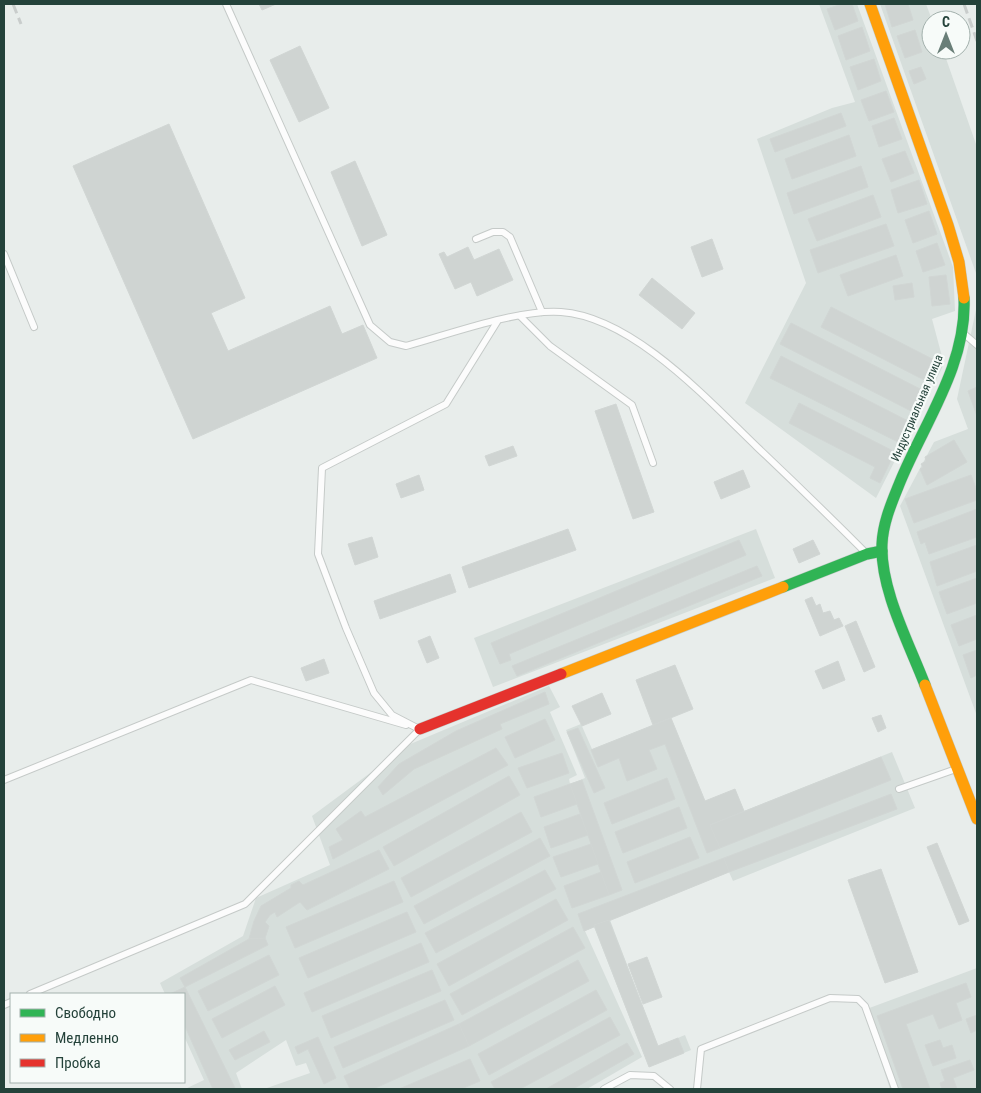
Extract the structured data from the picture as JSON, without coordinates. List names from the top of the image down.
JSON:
{
  "streets": {
    "street": ["Индустриальная улица"]
  },
  "legend": ["Свободно", "Медленно", "Пробка"],
  "north": "top"
}
